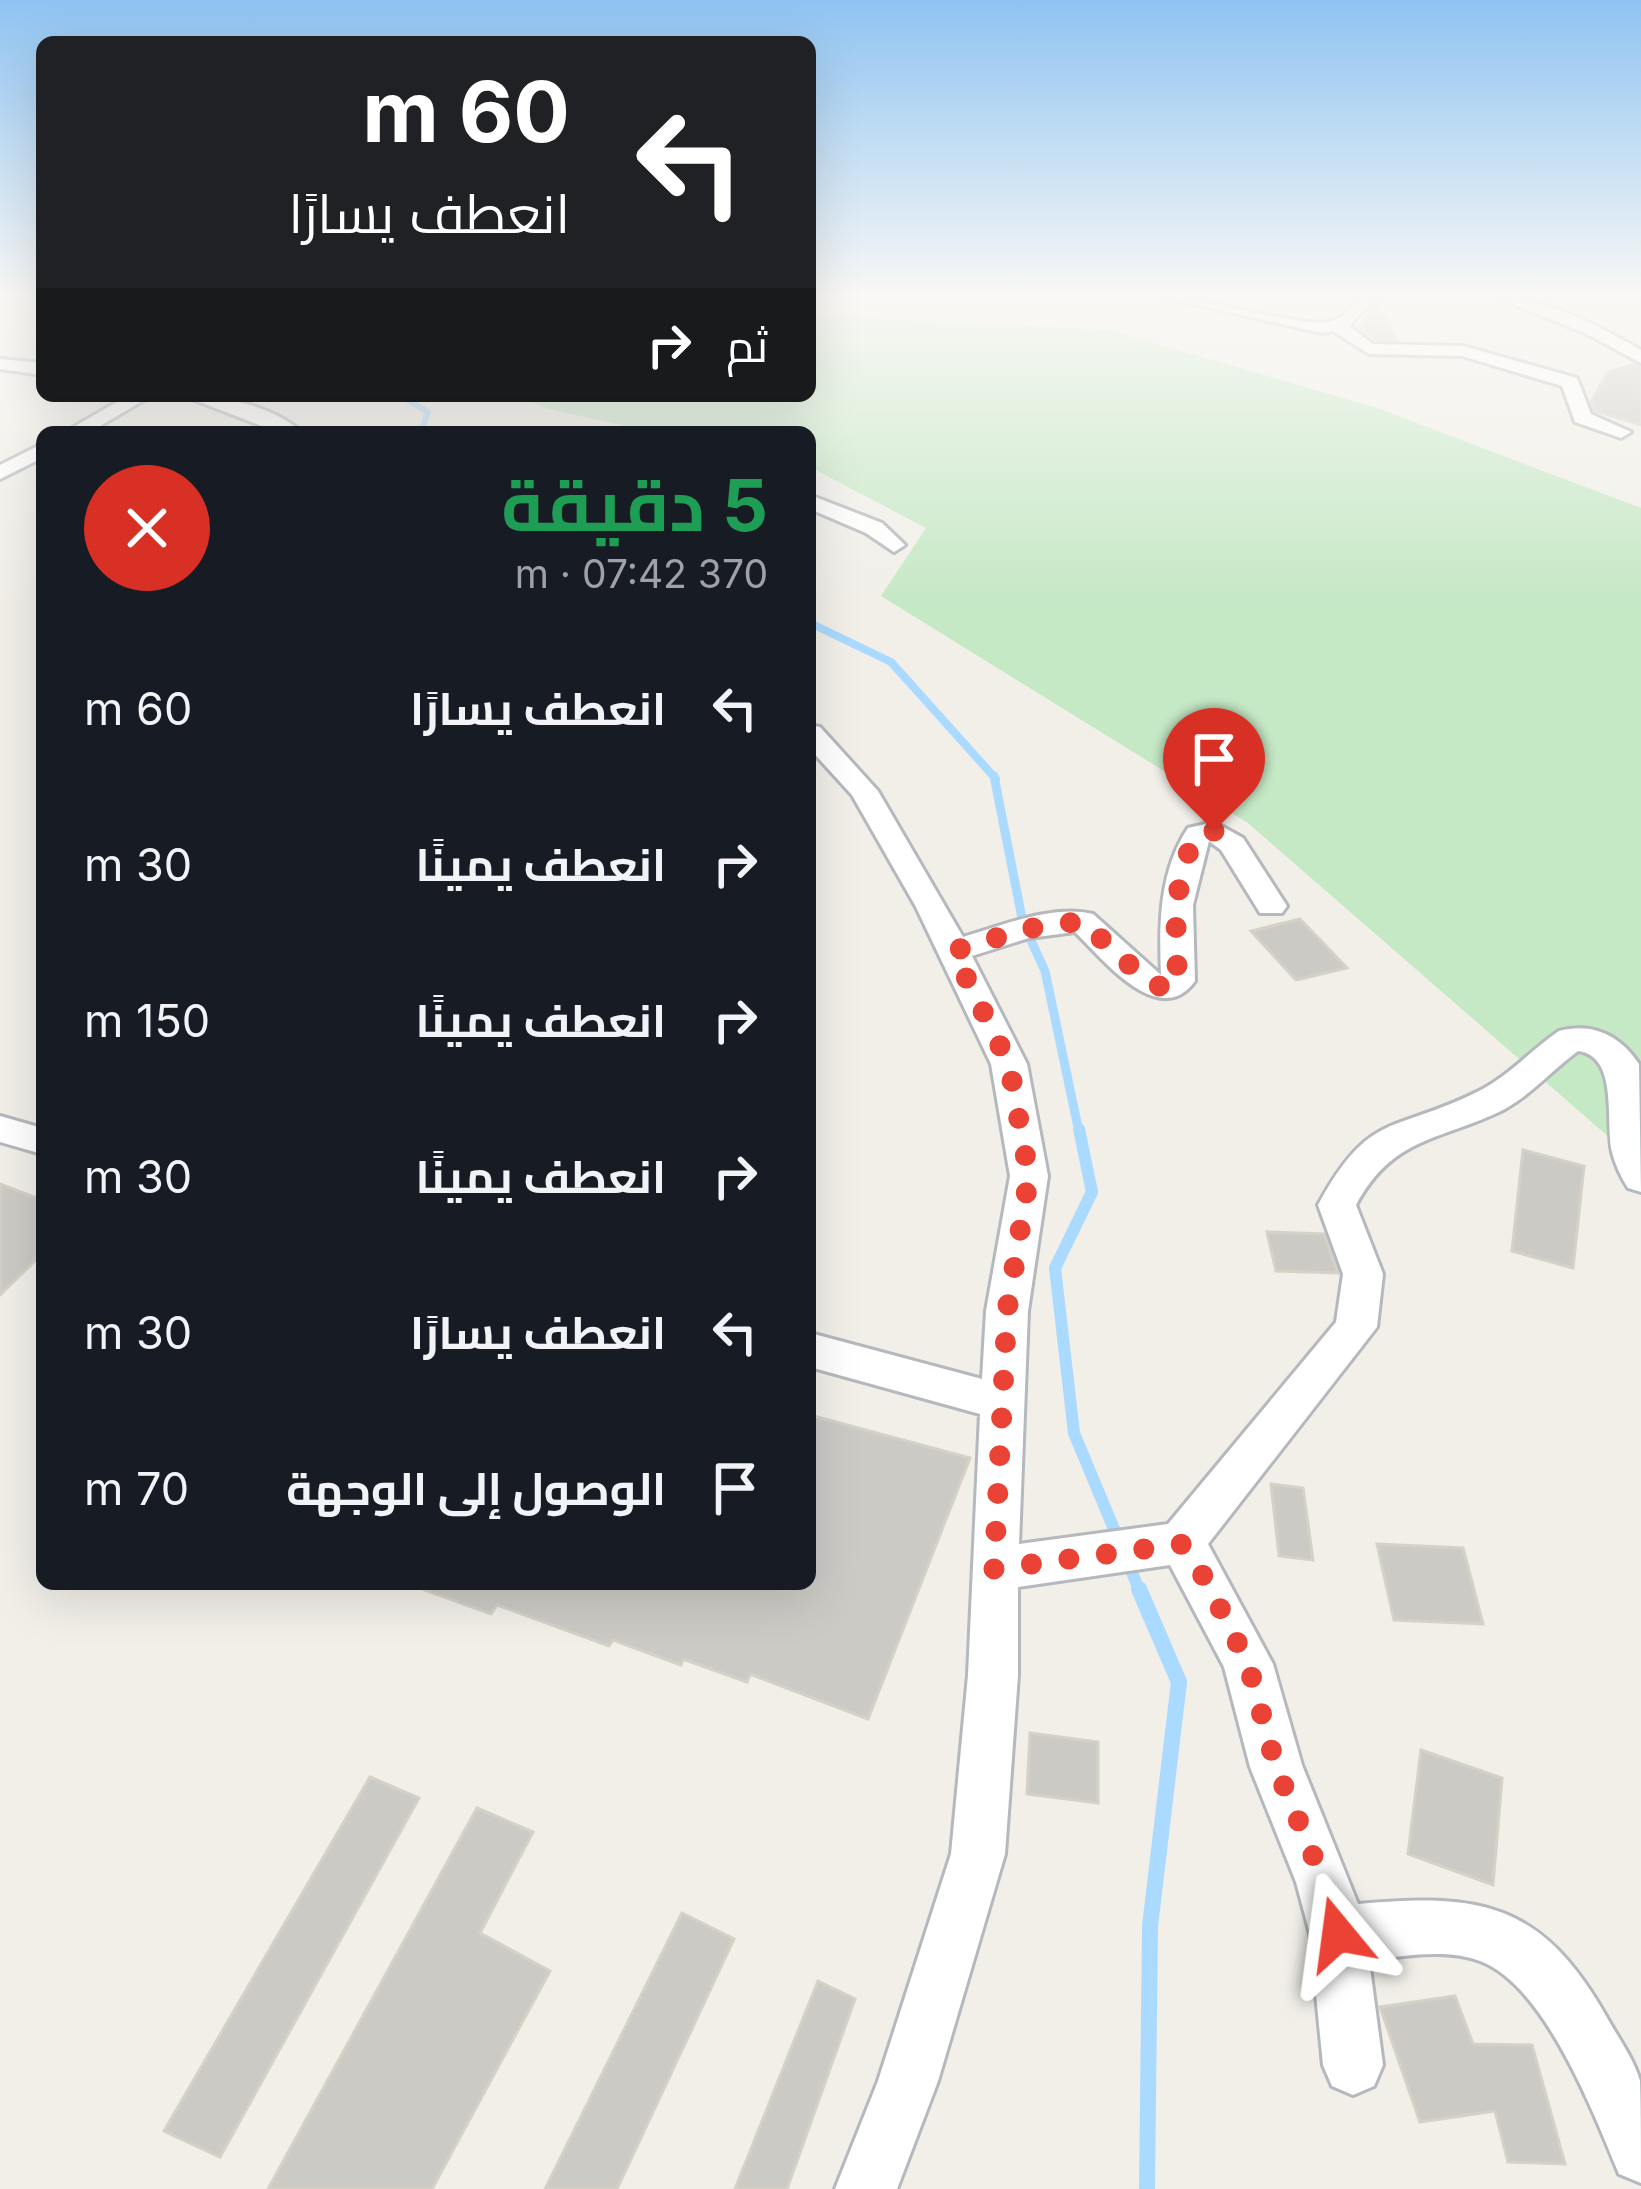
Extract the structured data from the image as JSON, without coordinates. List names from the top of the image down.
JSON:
{
  "page": {
    "turn": ["60 m", "انعطف يسارًا"],
    "then": "ثم",
    "heading": ["5 دقيقة", "370 m · 07:42"],
    "list": [
      {
        "name": "انعطف يسارًا",
        "value": "60 m"
      },
      {
        "name": "انعطف يمينًا",
        "value": "30 m"
      },
      {
        "name": "انعطف يمينًا",
        "value": "150 m"
      },
      {
        "name": "انعطف يمينًا",
        "value": "30 m"
      },
      {
        "name": "انعطف يسارًا",
        "value": "30 m"
      },
      {
        "name": "الوصول إلى الوجهة",
        "value": "70 m"
      }
    ]
  }
}
